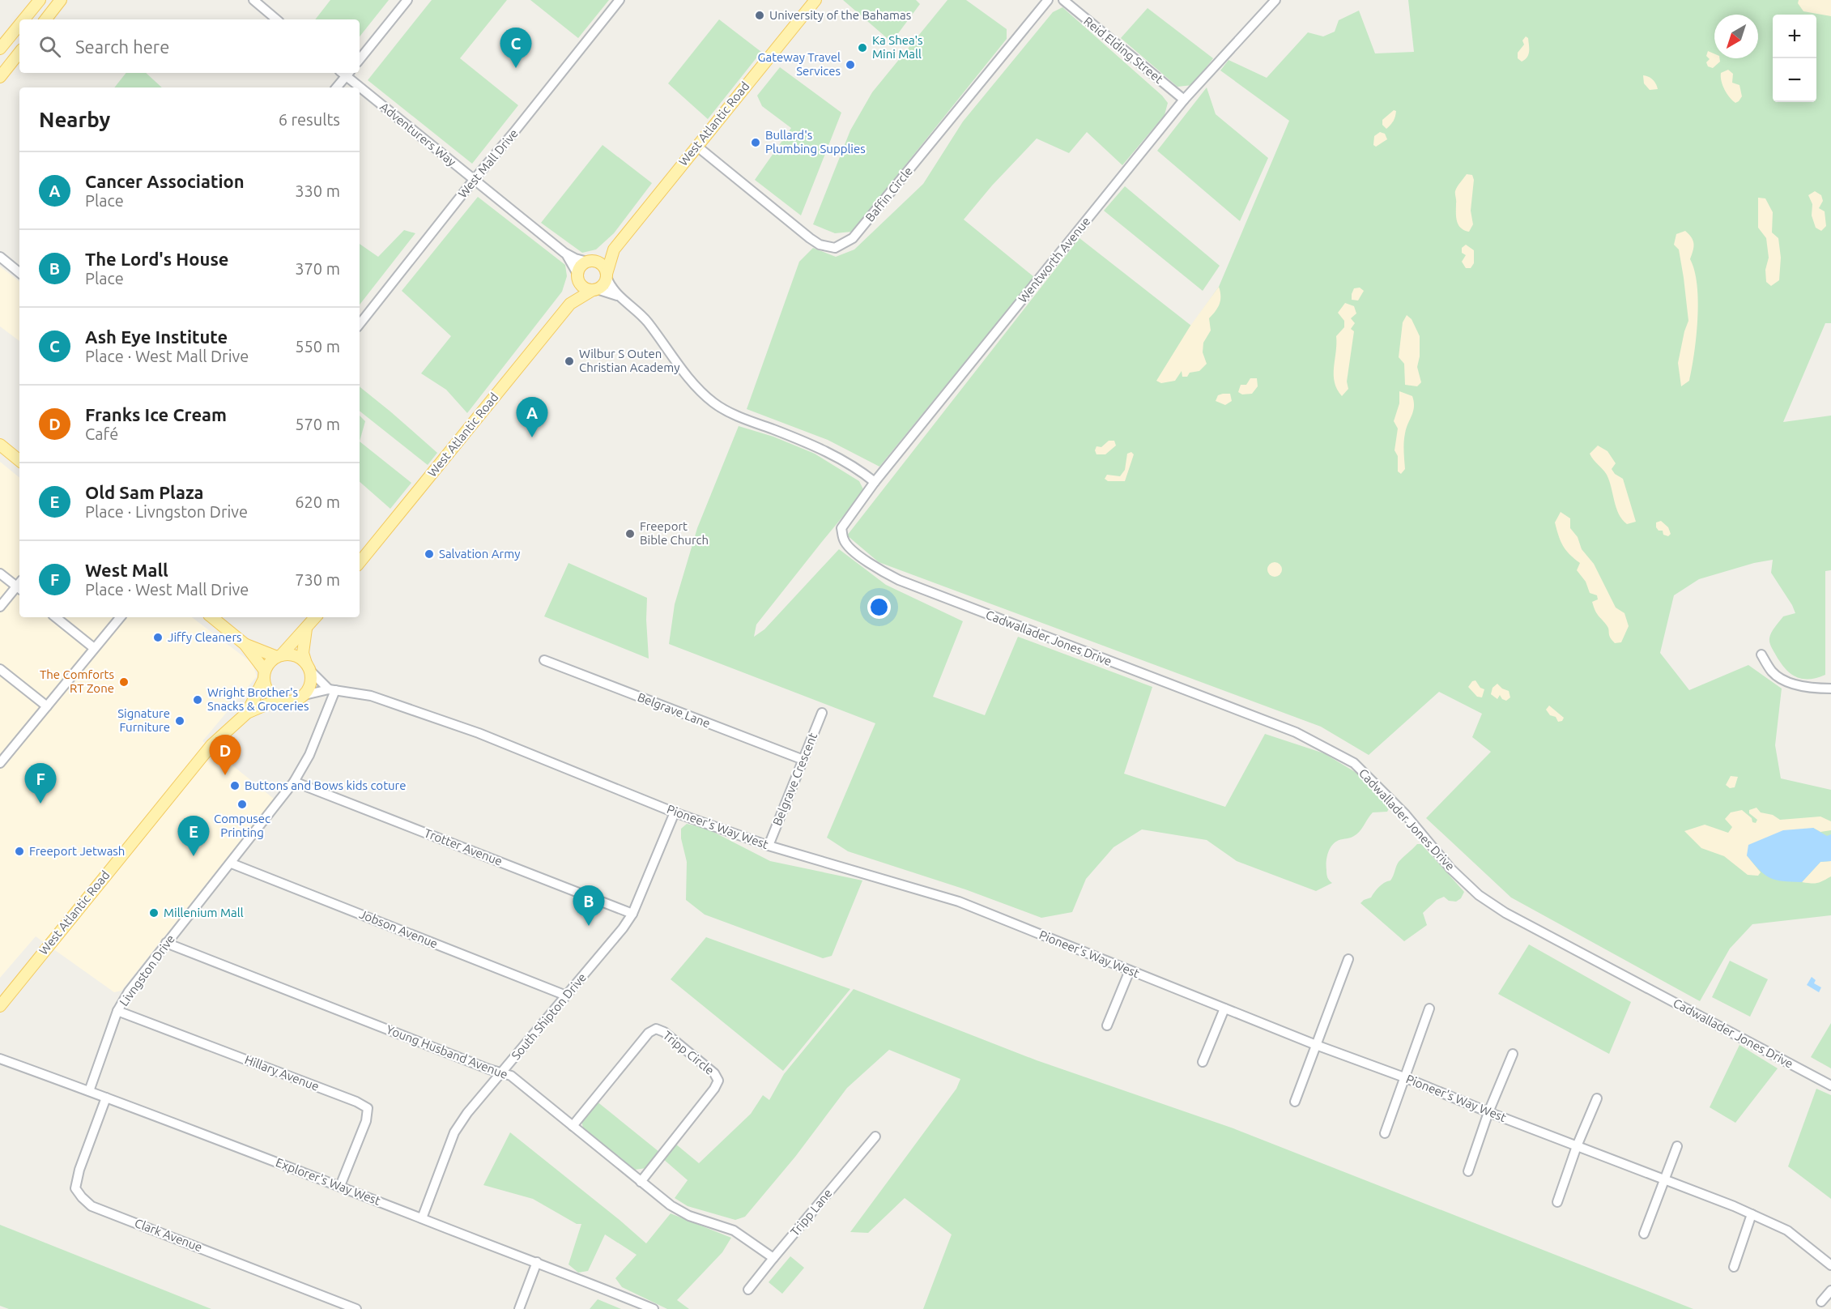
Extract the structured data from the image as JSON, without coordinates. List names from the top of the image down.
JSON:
{
  "streets": {
    "main road": ["West Atlantic Road"],
    "street": [
      "Reid Elding Street",
      "Adventurers Way",
      "West Mall Drive",
      "Baffin Circle",
      "Wentworth Avenue",
      "Cadwallader Jones Drive",
      "Belgrave Lane",
      "Belgrave Crescent",
      "Pioneer's Way West",
      "Trotter Avenue",
      "Jobson Avenue",
      "Livngston Drive",
      "South Shipton Drive",
      "Young Husband Avenue",
      "Tripp Circle",
      "Hillary Avenue",
      "Explorer's Way West",
      "Tripp Lane",
      "Clark Avenue"
    ]
  },
  "crossings": [
    ["Reid Elding Street", "Wentworth Avenue"],
    ["West Atlantic Road", "Adventurers Way"],
    ["West Atlantic Road", "Baffin Circle"],
    ["West Atlantic Road", "Pioneer's Way West"],
    ["Adventurers Way", "West Mall Drive"],
    ["Wentworth Avenue", "Cadwallader Jones Drive"],
    ["Belgrave Lane", "Belgrave Crescent"],
    ["Belgrave Crescent", "Pioneer's Way West"],
    ["Pioneer's Way West", "Livngston Drive"],
    ["Pioneer's Way West", "South Shipton Drive"],
    ["Trotter Avenue", "Livngston Drive"],
    ["Trotter Avenue", "South Shipton Drive"],
    ["Jobson Avenue", "Livngston Drive"],
    ["Jobson Avenue", "South Shipton Drive"],
    ["Livngston Drive", "Young Husband Avenue"],
    ["Livngston Drive", "Hillary Avenue"],
    ["Livngston Drive", "Explorer's Way West"],
    ["South Shipton Drive", "Young Husband Avenue"],
    ["South Shipton Drive", "Explorer's Way West"],
    ["Young Husband Avenue", "Tripp Circle"],
    ["Young Husband Avenue", "Tripp Lane"],
    ["Hillary Avenue", "Explorer's Way West"],
    ["Explorer's Way West", "Clark Avenue"]
  ],
  "places": [
    "University of the Bahamas",
    "Ka Shea's Mini Mall",
    "Gateway Travel Services",
    "Bullard's Plumbing Supplies",
    "Wilbur S Outen Christian Academy",
    "Freeport Bible Church",
    "Salvation Army",
    "Jiffy Cleaners",
    "The Comforts RT Zone",
    "Wright Brother's Snacks & Groceries",
    "Signature Furniture",
    "Buttons and Bows kids coture",
    "Compusec Printing",
    "Freeport Jetwash",
    "Millenium Mall"
  ],
  "north": "bottom left",
  "page": {
    "map_buttons": ["+", "−"],
    "search": "Search here",
    "pins": [
      "C",
      "A",
      "D",
      "F",
      "E",
      "B"
    ],
    "heading": ["Nearby", "6 results"],
    "list": [
      {
        "mark": "A",
        "name": "Cancer Association",
        "note": "Place",
        "value": "330 m"
      },
      {
        "mark": "B",
        "name": "The Lord's House",
        "note": "Place",
        "value": "370 m"
      },
      {
        "mark": "C",
        "name": "Ash Eye Institute",
        "note": "Place · West Mall Drive",
        "value": "550 m"
      },
      {
        "mark": "D",
        "name": "Franks Ice Cream",
        "note": "Café",
        "value": "570 m"
      },
      {
        "mark": "E",
        "name": "Old Sam Plaza",
        "note": "Place · Livngston Drive",
        "value": "620 m"
      },
      {
        "mark": "F",
        "name": "West Mall",
        "note": "Place · West Mall Drive",
        "value": "730 m"
      }
    ]
  }
}
